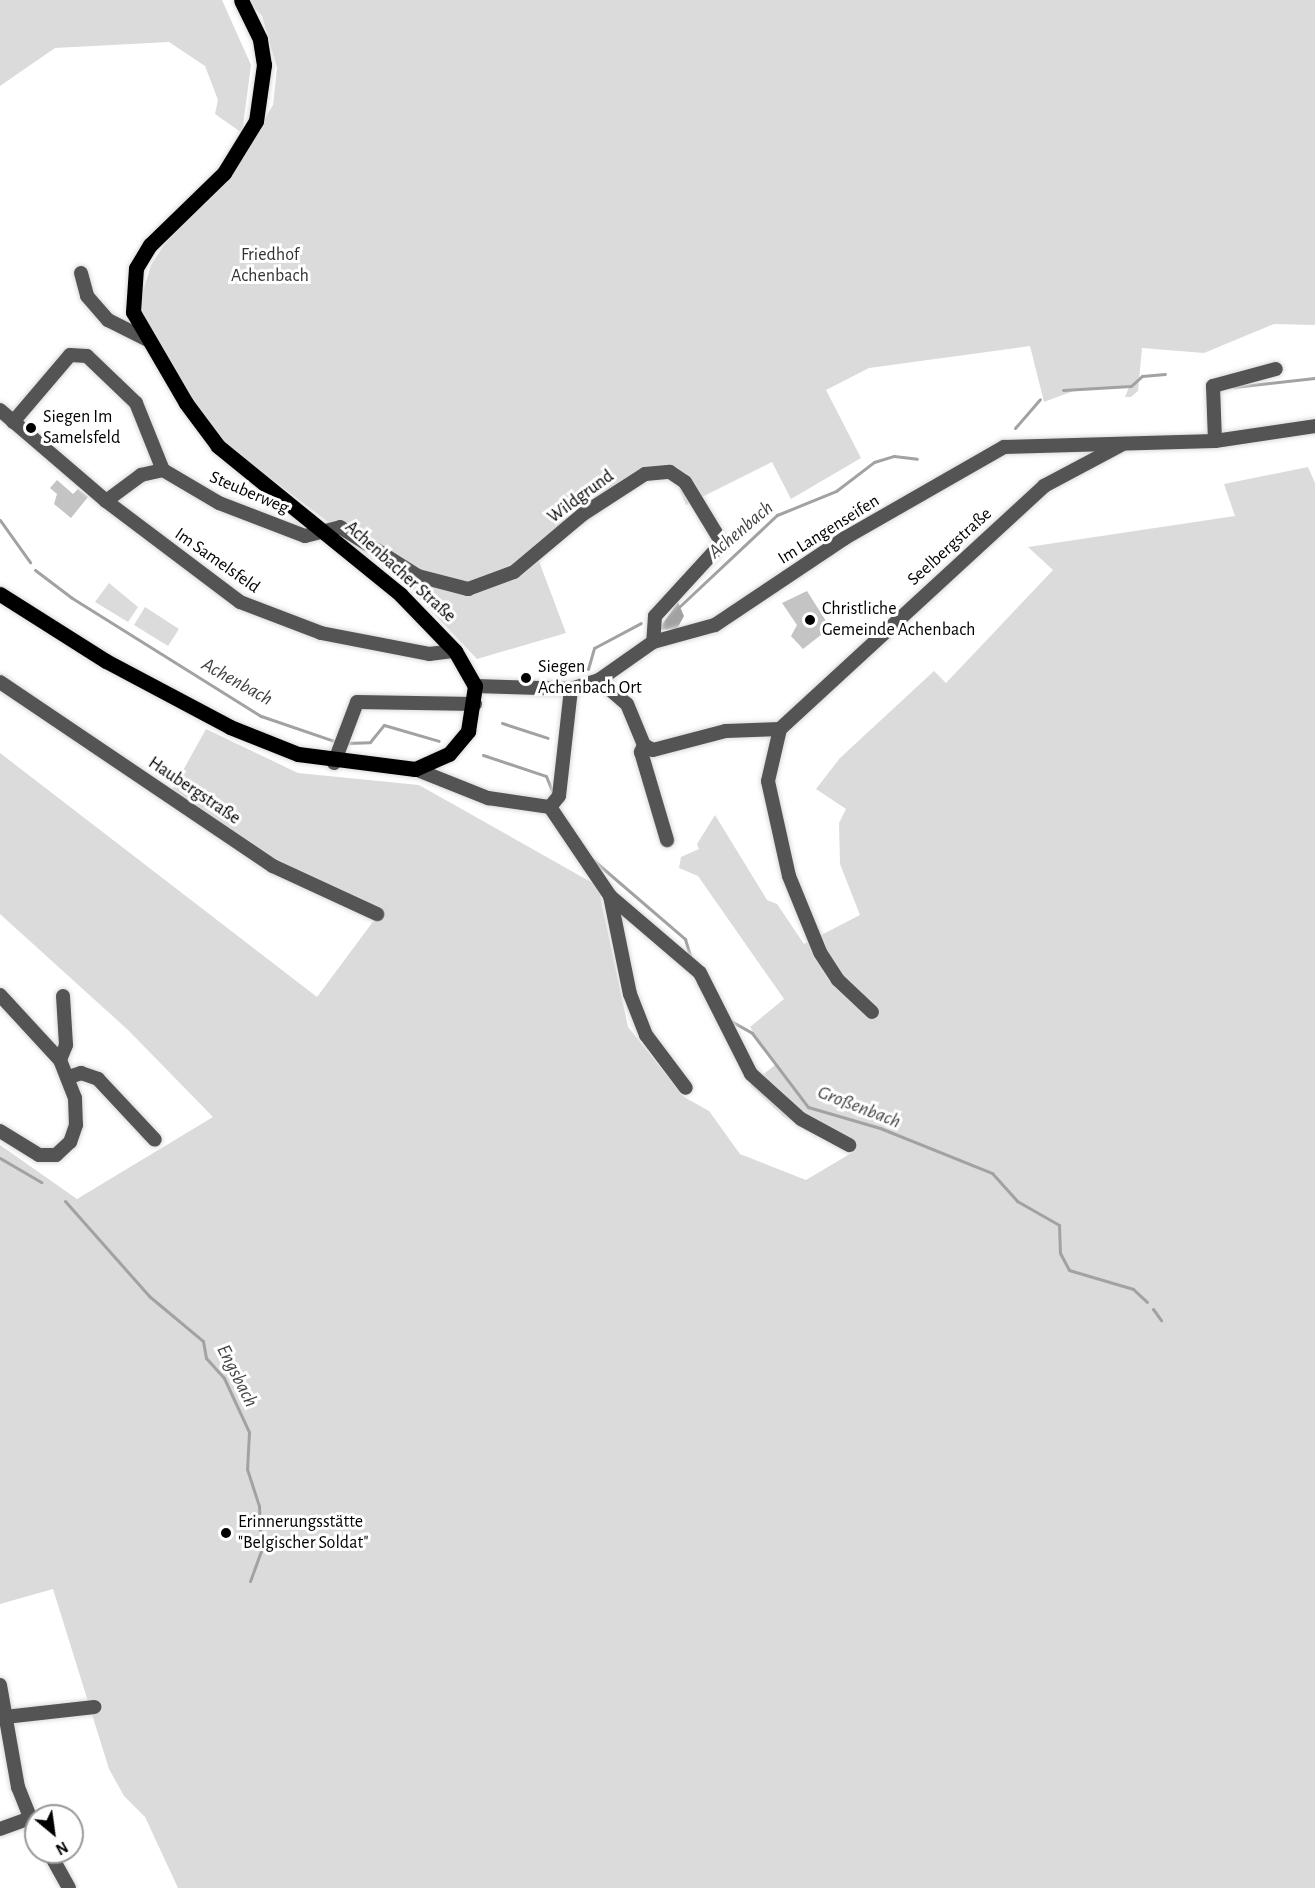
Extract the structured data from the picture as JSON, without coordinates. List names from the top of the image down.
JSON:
{
  "streets": {
    "main road": ["Achenbacher Straße"],
    "street": [
      "Steuberweg",
      "Wildgrund",
      "Im Langenseifen",
      "Seelbergstraße",
      "Im Samelsfeld",
      "Haubergstraße"
    ]
  },
  "crossings": [
    ["Steuberweg", "Wildgrund"],
    ["Steuberweg", "Achenbacher Straße"],
    ["Wildgrund", "Im Langenseifen"],
    ["Wildgrund", "Achenbacher Straße"],
    ["Im Langenseifen", "Seelbergstraße"],
    ["Im Langenseifen", "Achenbacher Straße"],
    ["Im Samelsfeld", "Achenbacher Straße"]
  ],
  "water": ["Achenbach", "Großenbach", "Engsbach"],
  "parks": ["Friedhof Achenbach"],
  "places": [
    "Siegen Im Samelsfeld",
    "Christliche Gemeinde Achenbach",
    "Siegen Achenbach Ort",
    "Erinnerungsstätte \"Belgischer Soldat\""
  ],
  "north": "bottom right"
}
